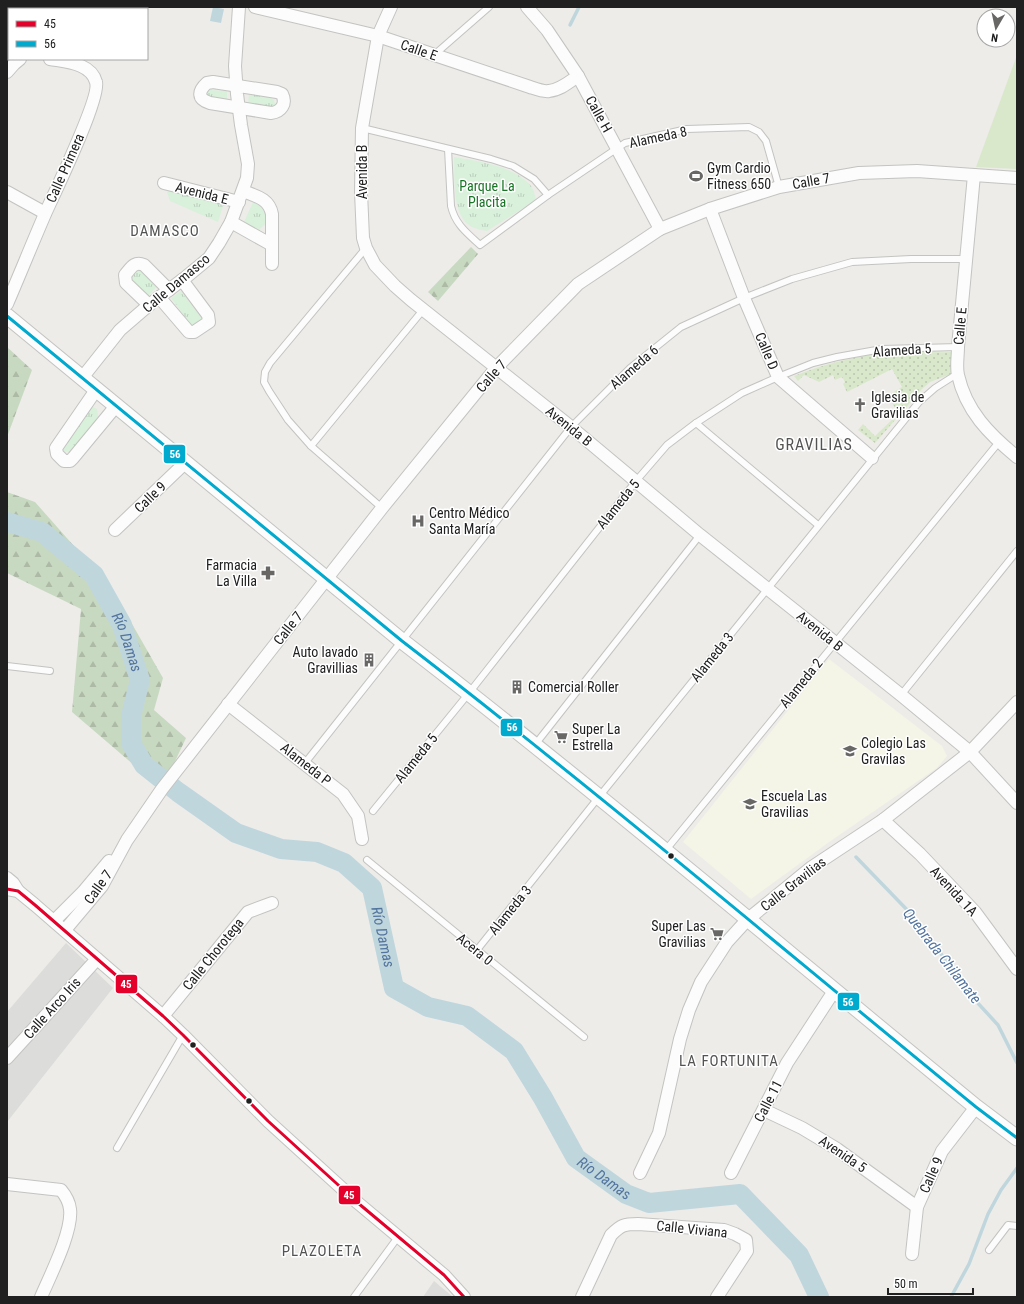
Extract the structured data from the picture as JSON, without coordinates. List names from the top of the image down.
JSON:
{
  "streets": {
    "street": [
      "Calle E",
      "Calle H",
      "Calle Primera",
      "Avenida B",
      "Calle 7",
      "Avenida E",
      "Calle Damasco",
      "Calle D",
      "Calle 9",
      "Alameda P",
      "Calle Gravilias",
      "Avenida 1A",
      "Calle Chorotega",
      "Calle Arco Iris",
      "Calle 11",
      "Avenida 5",
      "Calle Viviana"
    ],
    "lane": [
      "Alameda 8",
      "Alameda 5",
      "Alameda 6",
      "Alameda 3",
      "Alameda 2",
      "Acera 0"
    ]
  },
  "crossings": [
    ["Calle E", "Calle H"],
    ["Calle E", "Avenida B"],
    ["Calle E", "Calle 7"],
    ["Calle E", "Alameda 5"],
    ["Calle E", "Alameda 6"],
    ["Calle E", "Alameda 3"],
    ["Calle E", "Alameda 2"],
    ["Calle H", "Alameda 8"],
    ["Calle H", "Calle 7"],
    ["Alameda 8", "Calle 7"],
    ["Avenida B", "Calle 7"],
    ["Avenida B", "Alameda 5"],
    ["Avenida B", "Alameda 6"],
    ["Avenida B", "Alameda 3"],
    ["Avenida B", "Alameda 2"],
    ["Avenida B", "Calle Gravilias"],
    ["Calle 7", "Calle D"],
    ["Calle 7", "Alameda P"],
    ["Avenida E", "Calle Damasco"],
    ["Alameda 5", "Calle D"],
    ["Calle D", "Alameda 6"],
    ["Calle D", "Alameda 3"],
    ["Calle 9", "Avenida 5"],
    ["Alameda 3", "Acera 0"],
    ["Calle Gravilias", "Avenida 1A"],
    ["Calle 11", "Avenida 5"]
  ],
  "districts": [
    "DAMASCO",
    "GRAVILIAS",
    "LA FORTUNITA",
    "PLAZOLETA"
  ],
  "water": ["Río Damas", "Quebrada Chilamate"],
  "parks": ["Parque La Placita"],
  "places": {
    "sports": ["Gym Cardio Fitness 650"],
    "church": ["Iglesia de Gravilias"],
    "hospital": ["Centro Médico Santa María"],
    "pharmacy": ["Farmacia La Villa"],
    "building": ["Auto lavado Gravillias", "Comercial Roller"],
    "supermarket": ["Super La Estrella", "Super Las Gravilias"],
    "school or university": ["Colegio Las Gravilas", "Escuela Las Gravilias"]
  },
  "lines": ["transit line 56", "transit line 45"],
  "legend": ["45", "56"],
  "scale_bar": "50 m",
  "north": "bottom"
}
